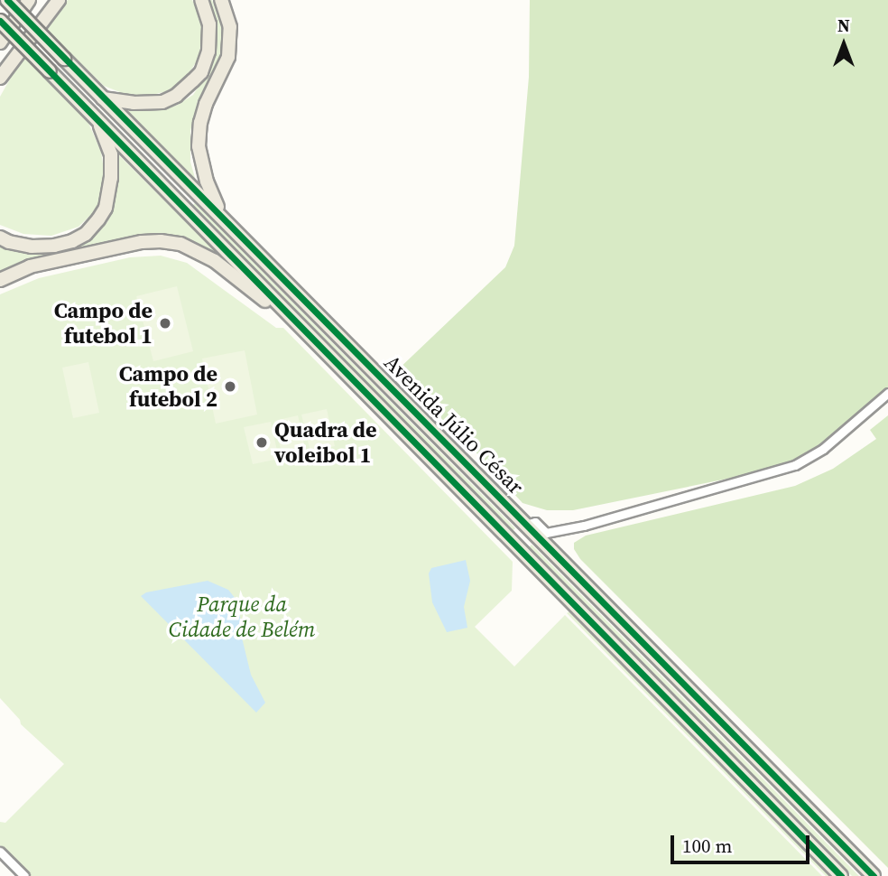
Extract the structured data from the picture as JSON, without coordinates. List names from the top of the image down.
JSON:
{
  "streets": {
    "main road": ["Avenida Júlio César"]
  },
  "parks": ["Parque da Cidade de Belém"],
  "places": ["Campo de futebol 1", "Campo de futebol 2", "Quadra de voleibol 1"],
  "scale_bar": "100 m",
  "north": "top"
}
